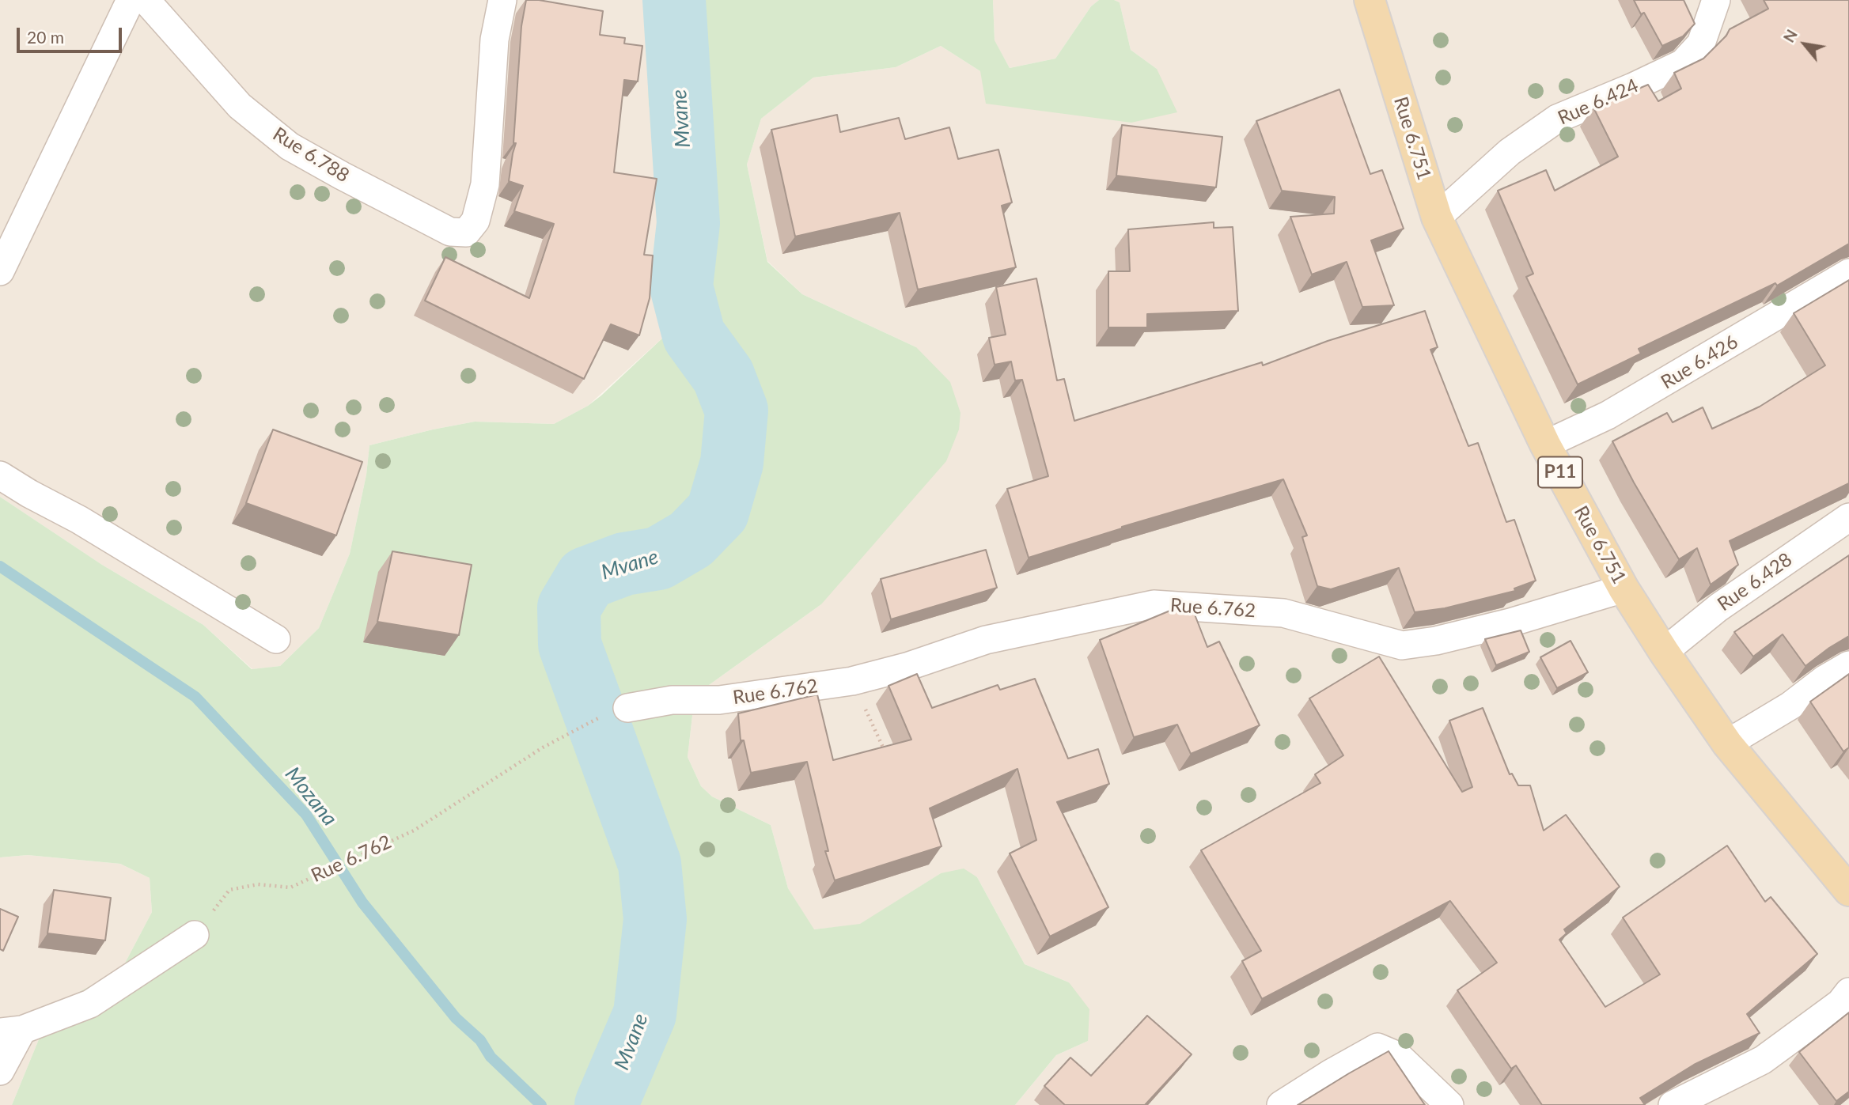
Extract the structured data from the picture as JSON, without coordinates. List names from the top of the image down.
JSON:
{
  "streets": {
    "main road": ["Rue 6.751", "P11"],
    "street": [
      "Rue 6.424",
      "Rue 6.788",
      "Rue 6.426",
      "Rue 6.428",
      "Rue 6.762"
    ]
  },
  "crossings": [
    ["Rue 6.424", "Rue 6.751"],
    ["Rue 6.751", "Rue 6.426"],
    ["Rue 6.751", "Rue 6.428"],
    ["Rue 6.751", "Rue 6.762"]
  ],
  "water": ["Mvane", "Mozana"],
  "scale_bar": "20 m",
  "north": "top left"
}
